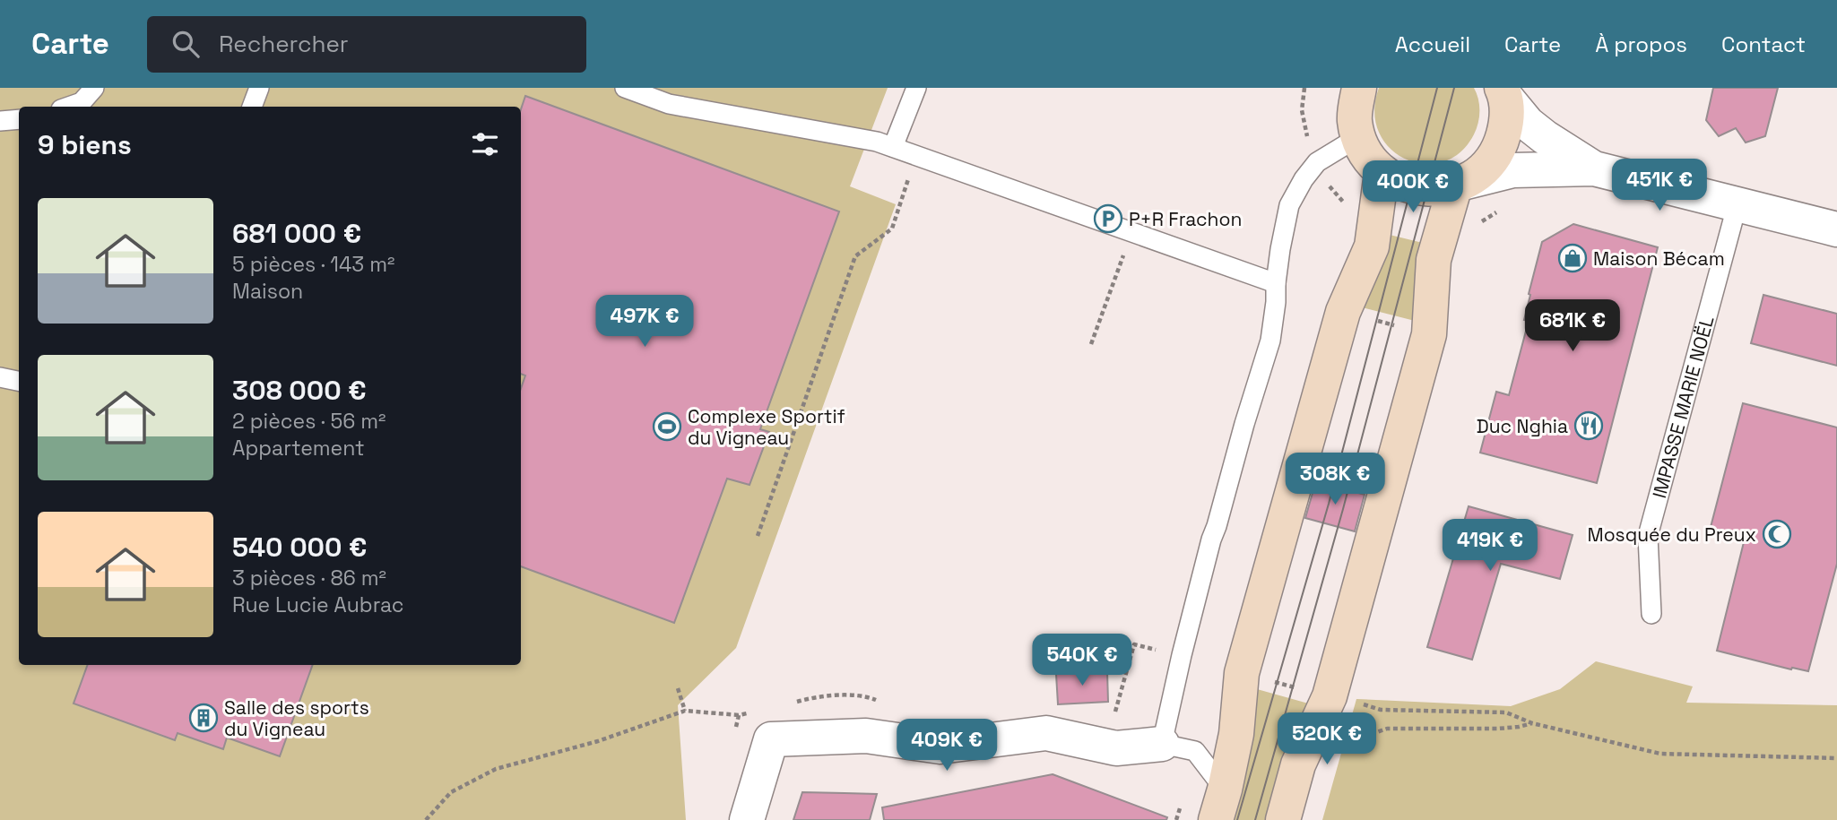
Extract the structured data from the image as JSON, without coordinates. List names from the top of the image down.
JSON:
{
  "streets": {
    "lane": ["IMPASSE MARIE NOËL"]
  },
  "places": {
    "parking": ["P+R Frachon"],
    "shop": ["Maison Bécam"],
    "restaurant": ["Duc Nghia"],
    "sports": ["Complexe Sportif du Vigneau"],
    "mosque": ["Mosquée du Preux"],
    "building": ["Salle des sports du Vigneau"]
  },
  "page": {
    "header": "Carte",
    "search": "Rechercher",
    "nav": [
      "Accueil",
      "Carte",
      "À propos",
      "Contact"
    ],
    "heading": "9 biens",
    "price": [
      "451K €",
      "400K €",
      "497K €",
      "681K €",
      "308K €",
      "419K €",
      "540K €",
      "520K €",
      "409K €"
    ],
    "list": [
      {
        "name": "681 000 €",
        "note": "5 pièces · 143 m² · Maison"
      },
      {
        "name": "308 000 €",
        "note": "2 pièces · 56 m² · Appartement"
      },
      {
        "name": "540 000 €",
        "note": "3 pièces · 86 m² · Rue Lucie Aubrac"
      }
    ]
  }
}
